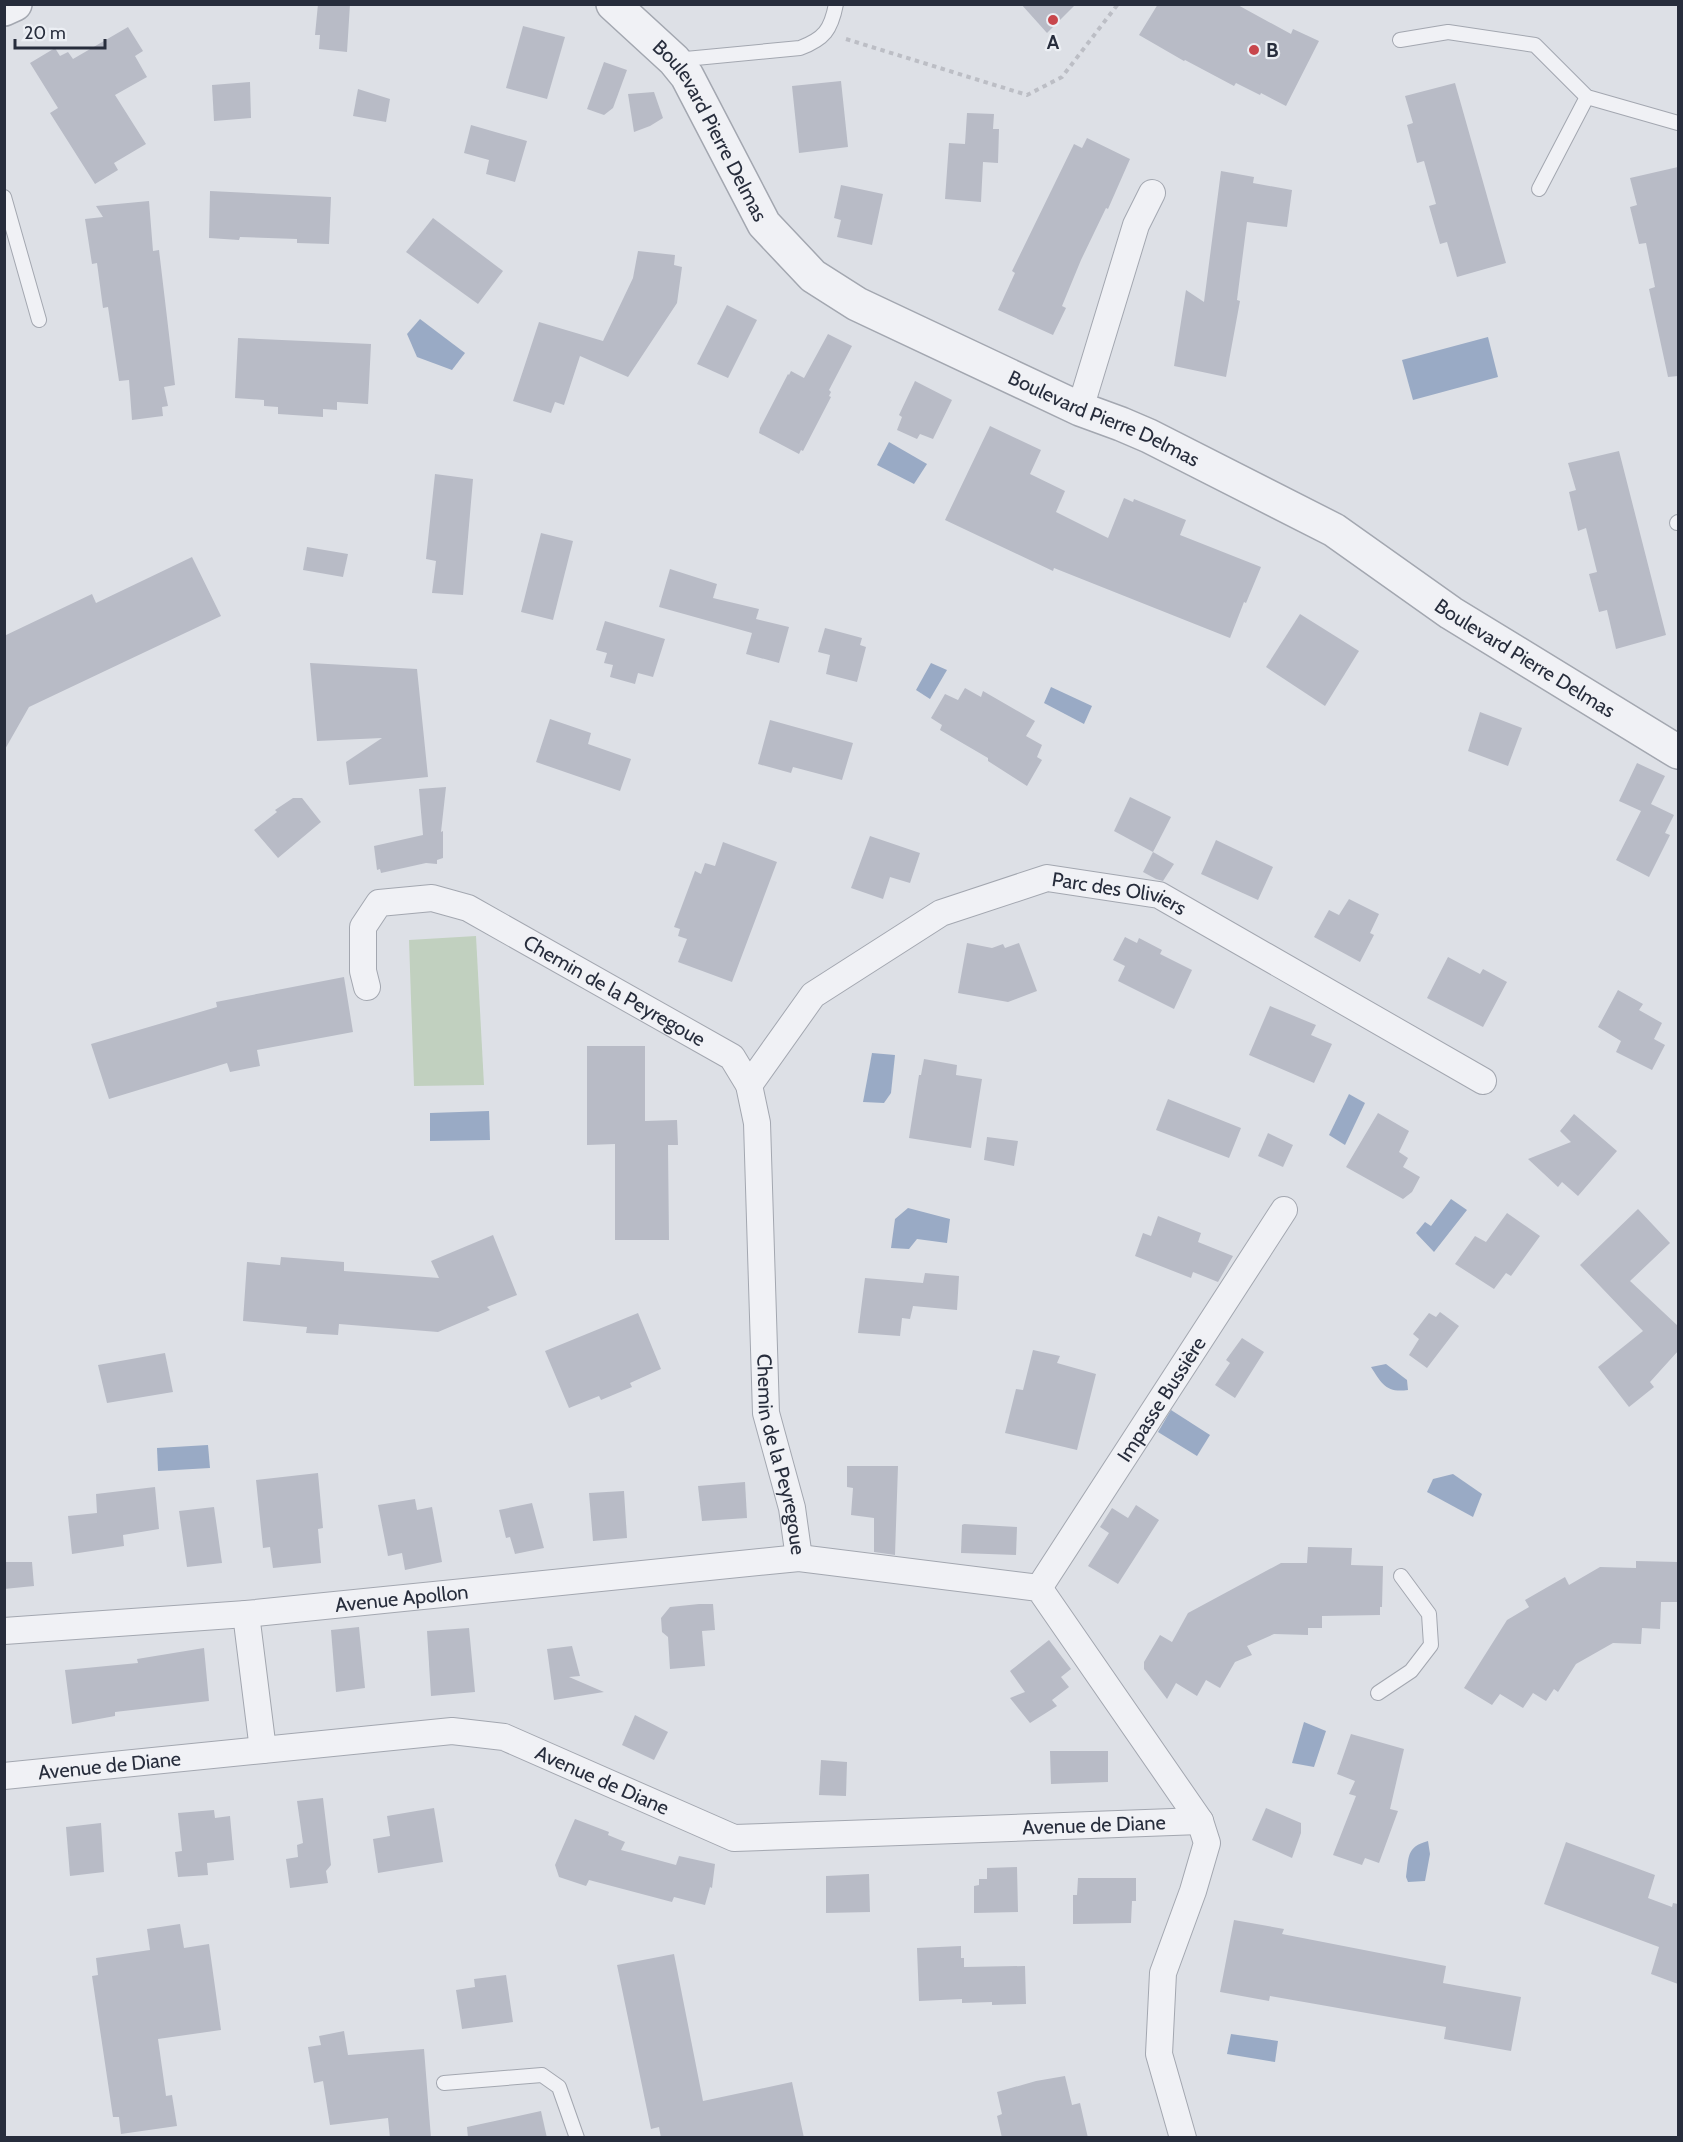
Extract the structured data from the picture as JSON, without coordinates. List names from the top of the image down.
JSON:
{
  "streets": {
    "street": [
      "Boulevard Pierre Delmas",
      "Parc des Oliviers",
      "Chemin de la Peyregoue",
      "Impasse Bussière",
      "Avenue Apollon",
      "Avenue de Diane"
    ]
  },
  "crossings": [
    ["Parc des Oliviers", "Chemin de la Peyregoue"],
    ["Chemin de la Peyregoue", "Impasse Bussière"],
    ["Chemin de la Peyregoue", "Avenue Apollon"]
  ],
  "places": ["A", "B"],
  "scale_bar": "20 m"
}
